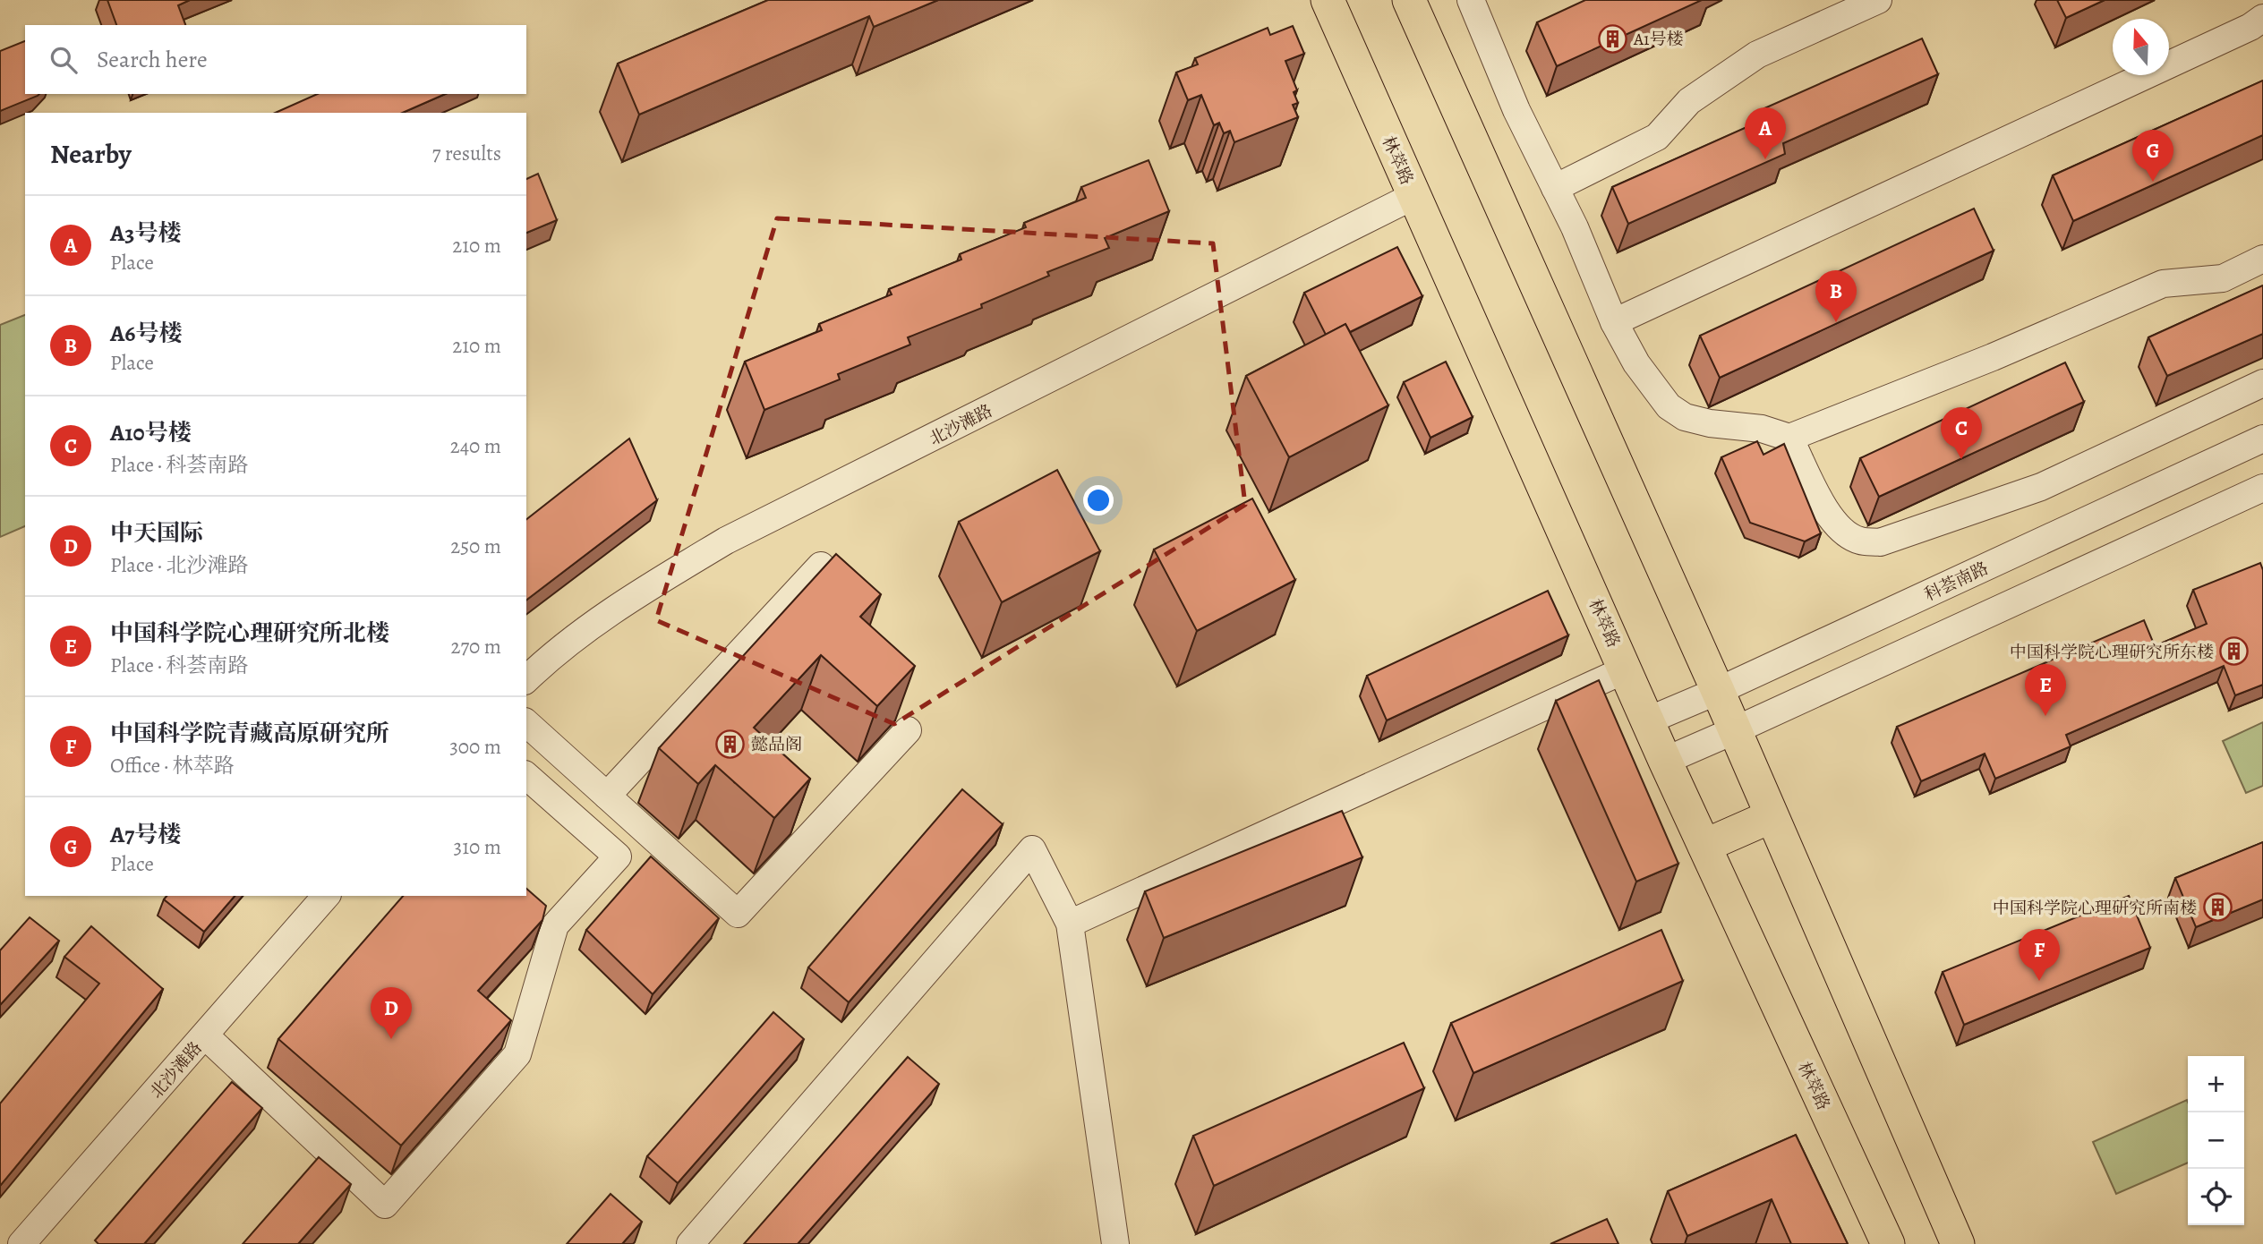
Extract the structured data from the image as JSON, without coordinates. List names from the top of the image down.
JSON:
{
  "streets": {
    "main road": ["林萃路"],
    "street": ["北沙滩路", "科荟南路"]
  },
  "crossings": [
    ["林萃路", "北沙滩路"],
    ["林萃路", "科荟南路"]
  ],
  "places": {
    "building": [
      "A1号楼",
      "中国科学院心理研究所东楼",
      "懿品阁",
      "中国科学院心理研究所南楼"
    ]
  },
  "north": "top",
  "page": {
    "search": "Search here",
    "pins": [
      "A",
      "G",
      "B",
      "C",
      "E",
      "F",
      "D"
    ],
    "heading": ["Nearby", "7 results"],
    "list": [
      {
        "mark": "A",
        "name": "A3号楼",
        "note": "Place",
        "value": "210 m"
      },
      {
        "mark": "B",
        "name": "A6号楼",
        "note": "Place",
        "value": "210 m"
      },
      {
        "mark": "C",
        "name": "A10号楼",
        "note": "Place · 科荟南路",
        "value": "240 m"
      },
      {
        "mark": "D",
        "name": "中天国际",
        "note": "Place · 北沙滩路",
        "value": "250 m"
      },
      {
        "mark": "E",
        "name": "中国科学院心理研究所北楼",
        "note": "Place · 科荟南路",
        "value": "270 m"
      },
      {
        "mark": "F",
        "name": "中国科学院青藏高原研究所",
        "note": "Office · 林萃路",
        "value": "300 m"
      },
      {
        "mark": "G",
        "name": "A7号楼",
        "note": "Place",
        "value": "310 m"
      }
    ],
    "map_buttons": ["+", "−"]
  }
}
